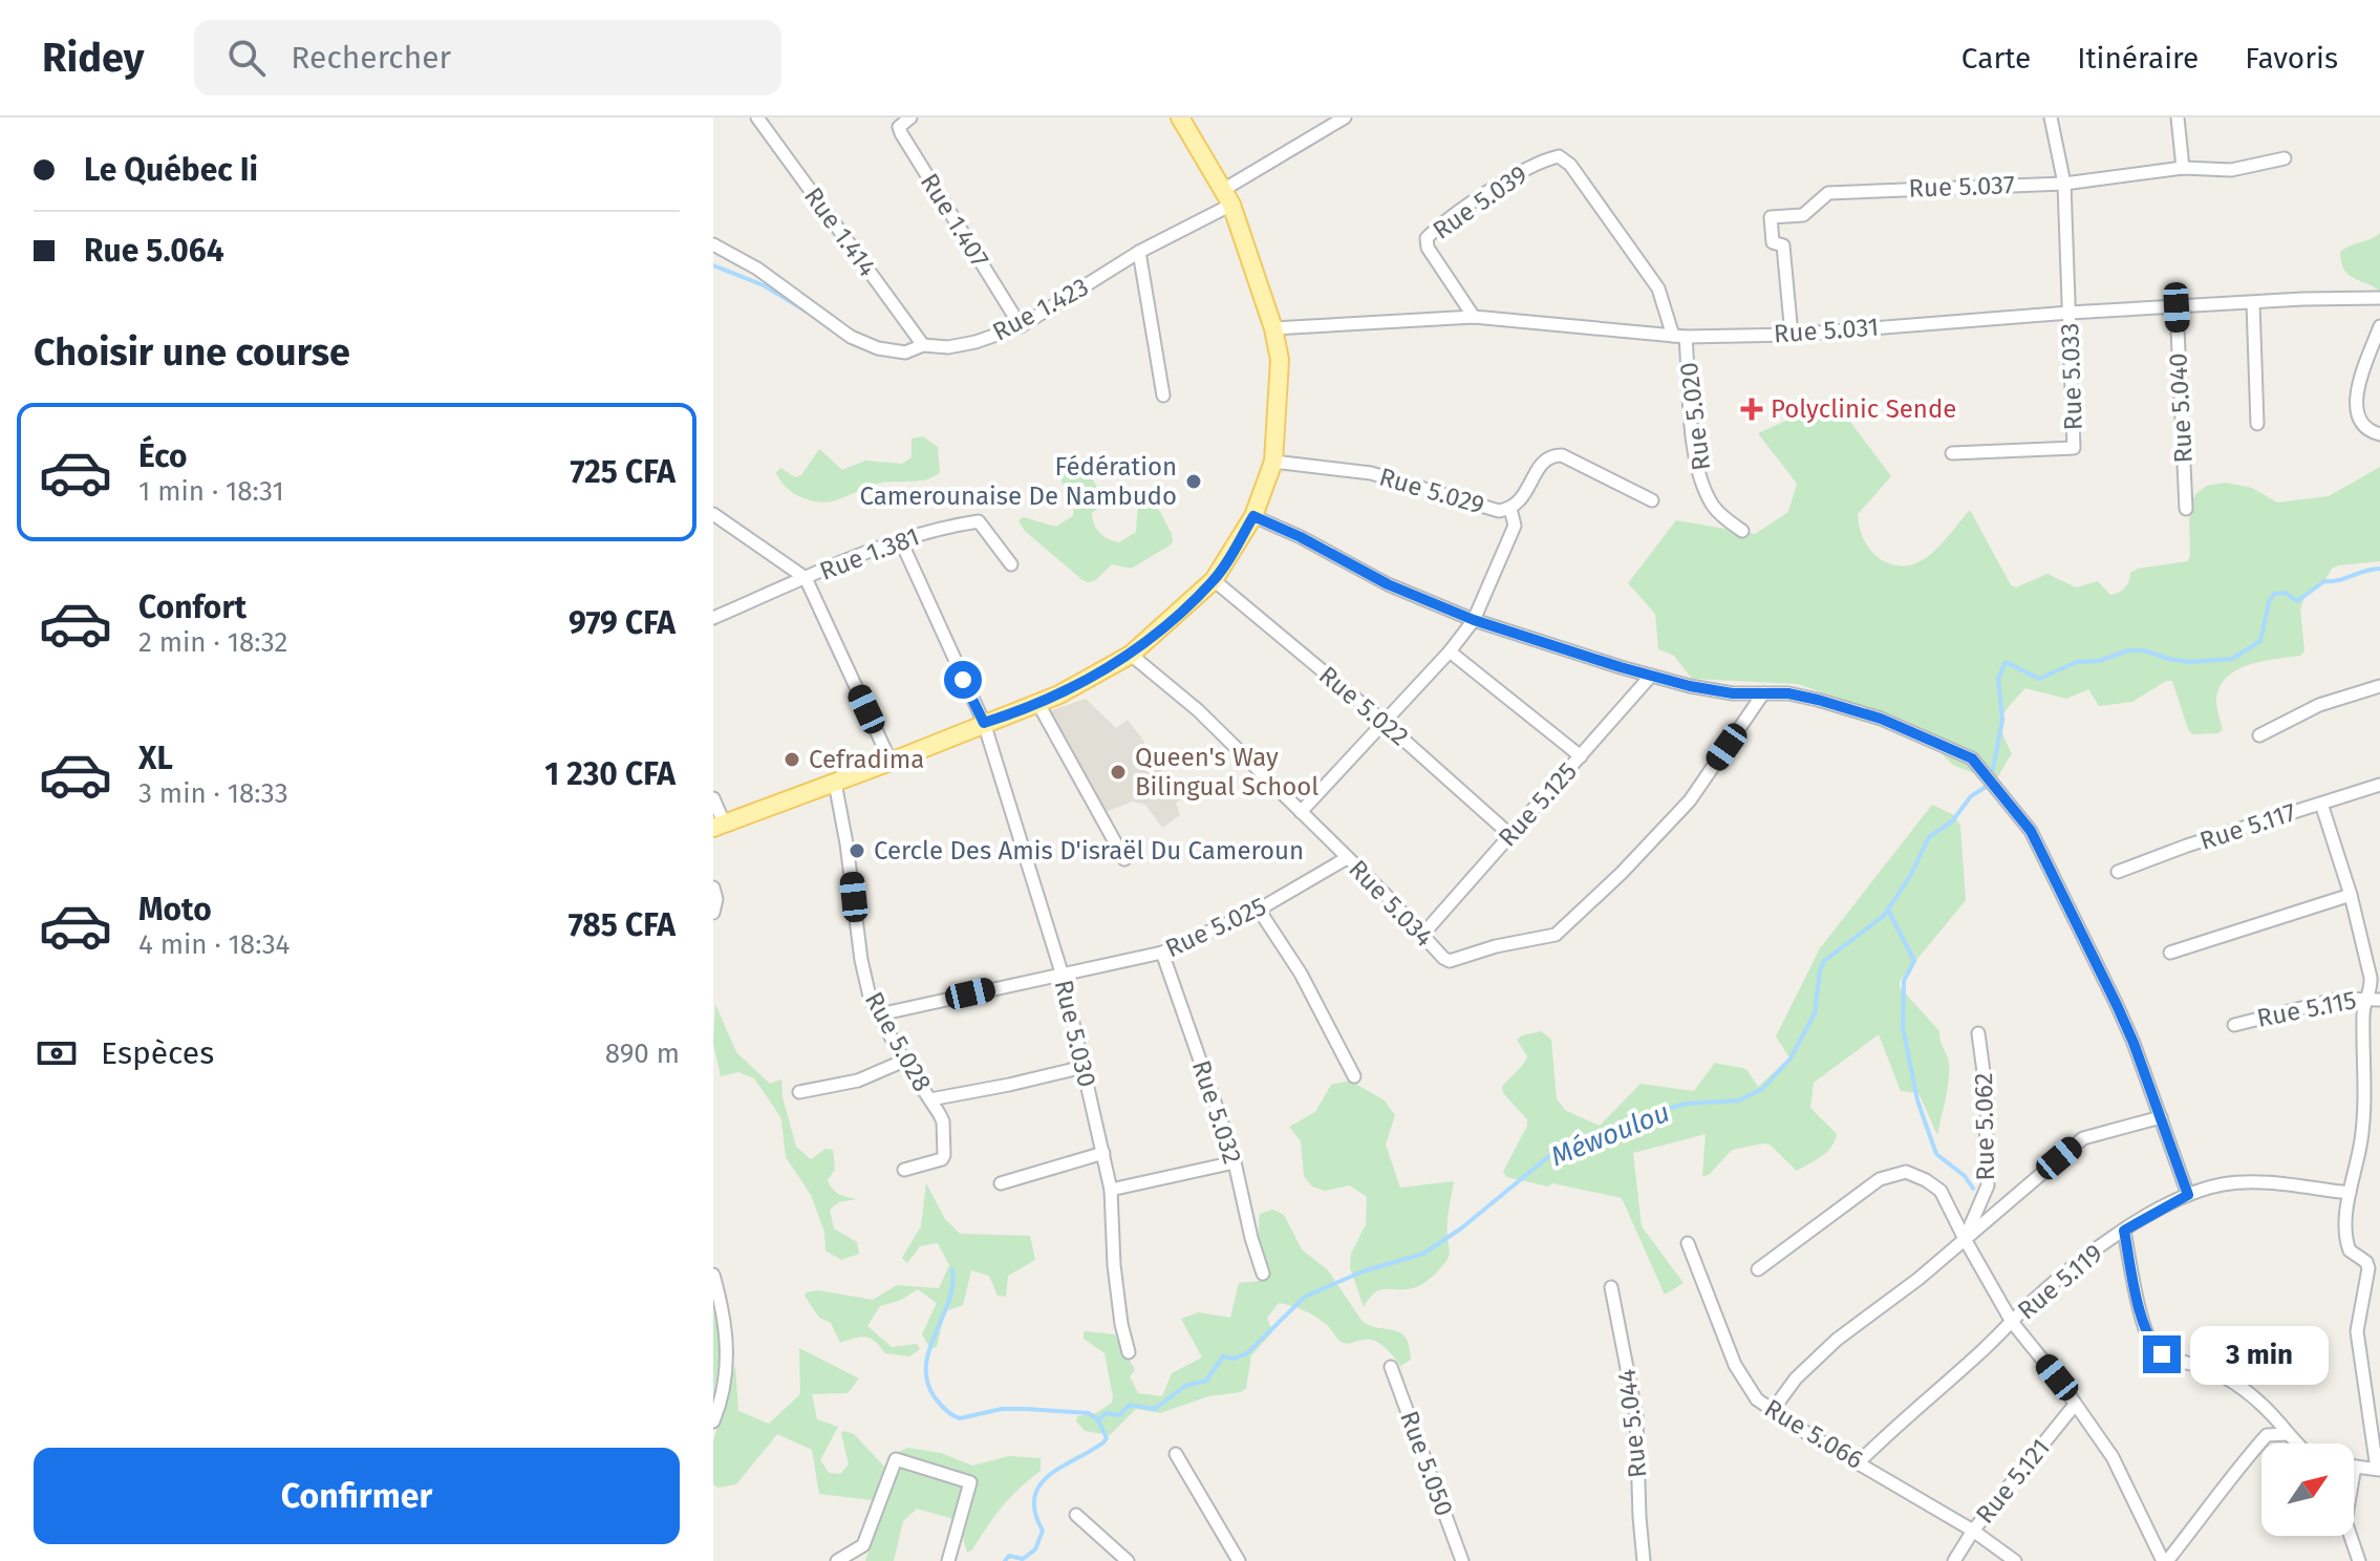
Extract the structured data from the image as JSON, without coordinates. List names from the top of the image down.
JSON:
{
  "streets": {
    "street": [
      "Rue 5.037",
      "Rue 5.039",
      "Rue 1.407",
      "Rue 1.414",
      "Rue 1.423",
      "Rue 5.031",
      "Rue 5.033",
      "Rue 5.040",
      "Rue 5.020",
      "Rue 5.029",
      "Rue 1.381",
      "Rue 5.022",
      "Rue 5.125",
      "Rue 5.117",
      "Rue 5.034",
      "Rue 5.025",
      "Rue 5.115",
      "Rue 5.030",
      "Rue 5.028",
      "Rue 5.032",
      "Rue 5.062",
      "Rue 5.119",
      "Rue 5.044",
      "Rue 5.066",
      "Rue 5.050",
      "Rue 5.121"
    ]
  },
  "crossings": [
    ["Rue 5.037", "Rue 5.031"],
    ["Rue 5.037", "Rue 5.033"],
    ["Rue 5.039", "Rue 5.031"],
    ["Rue 5.039", "Rue 5.020"],
    ["Rue 1.407", "Rue 1.423"],
    ["Rue 1.414", "Rue 1.423"],
    ["Rue 5.031", "Rue 5.033"],
    ["Rue 5.031", "Rue 5.040"],
    ["Rue 5.031", "Rue 5.020"],
    ["Rue 1.381", "Rue 5.030"],
    ["Rue 5.022", "Rue 5.125"],
    ["Rue 5.125", "Rue 5.034"],
    ["Rue 5.034", "Rue 5.025"],
    ["Rue 5.025", "Rue 5.030"],
    ["Rue 5.025", "Rue 5.028"],
    ["Rue 5.025", "Rue 5.032"],
    ["Rue 5.119", "Rue 5.066"],
    ["Rue 5.066", "Rue 5.121"]
  ],
  "water": ["Méwoulou"],
  "places": {
    "health": ["Polyclinic Sende"],
    "other": [
      "Fédération Camerounaise De Nambudo",
      "Cefradima",
      "Queen's Way Bilingual School",
      "Cercle Des Amis D'israël Du Cameroun"
    ]
  },
  "north": "top right",
  "page": {
    "header": "Ridey",
    "search": "Rechercher",
    "nav": ["Carte", "Itinéraire", "Favoris"],
    "banner": ["Le Québec Ii", "Rue 5.064"],
    "heading": "Choisir une course",
    "list": [
      {
        "name": "Éco",
        "note": "1 min · 18:31",
        "value": "725 CFA"
      },
      {
        "name": "Confort",
        "note": "2 min · 18:32",
        "value": "979 CFA"
      },
      {
        "name": "XL",
        "note": "3 min · 18:33",
        "value": "1 230 CFA"
      },
      {
        "name": "Moto",
        "note": "4 min · 18:34",
        "value": "785 CFA"
      }
    ],
    "pay": ["Espèces", "890 m"],
    "bubble": "3 min",
    "buttons": "Confirmer"
  }
}
